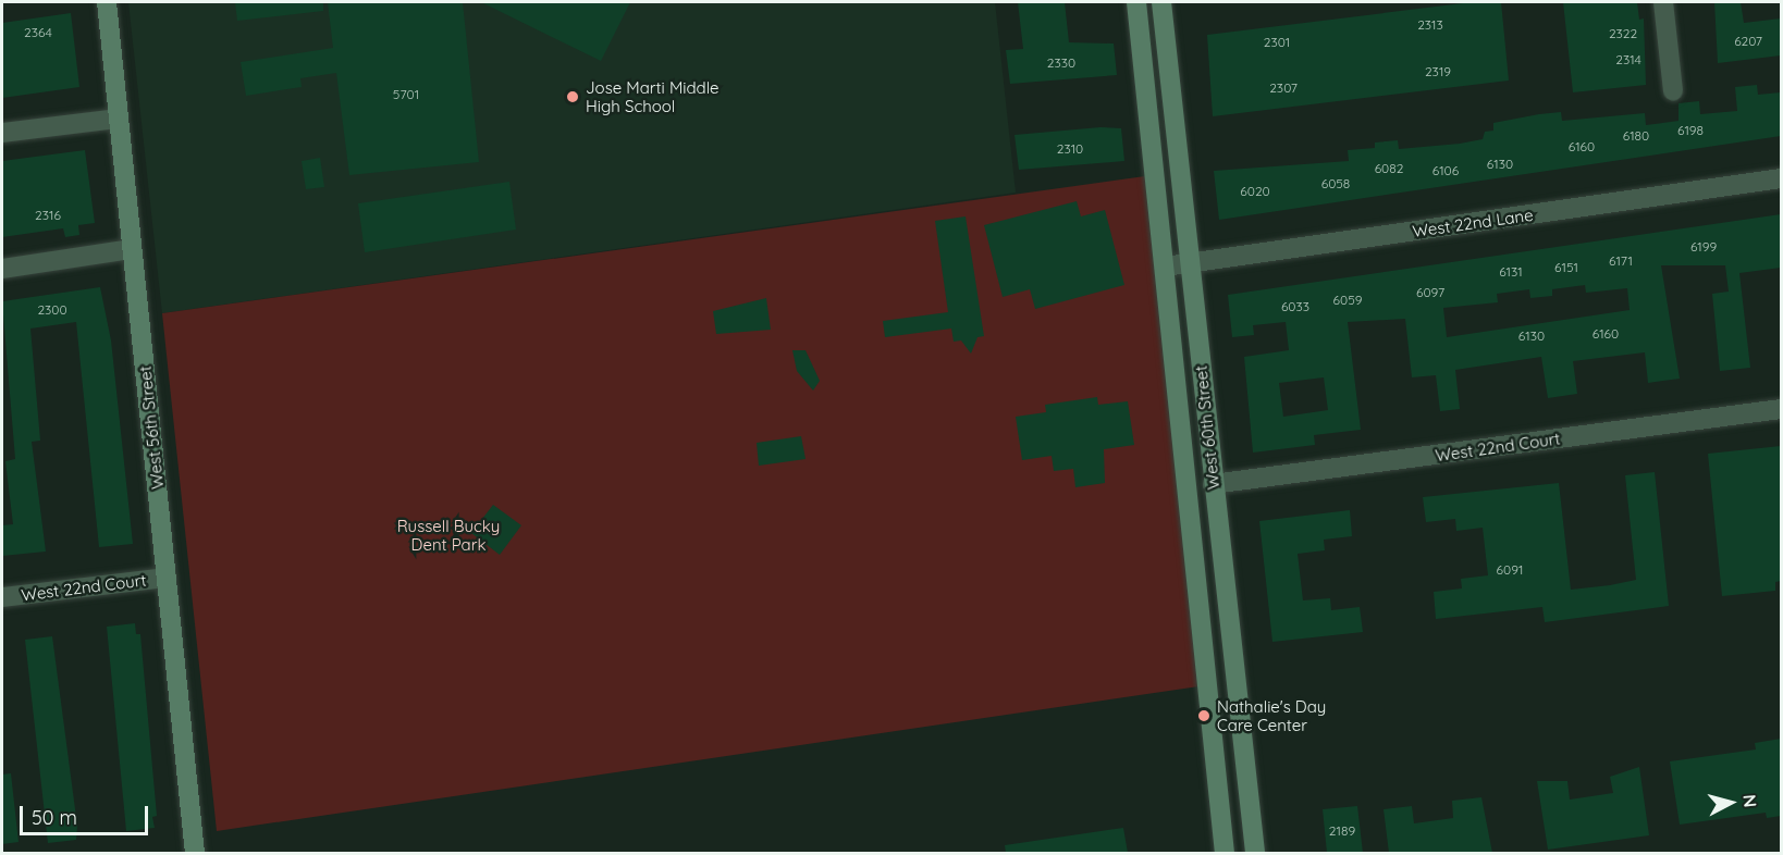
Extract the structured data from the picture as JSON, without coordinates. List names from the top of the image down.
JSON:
{
  "streets": {
    "street": [
      "West 22nd Lane",
      "West 56th Street",
      "West 60th Street",
      "West 22nd Court"
    ]
  },
  "crossings": [
    ["West 22nd Lane", "West 60th Street"],
    ["West 56th Street", "West 22nd Court"],
    ["West 60th Street", "West 22nd Court"]
  ],
  "parks": ["Russell Bucky Dent Park"],
  "places": ["Jose Marti Middle High School", "Nathalie's Day Care Center"],
  "house_numbers": [
    "2313",
    "2364",
    "2322",
    "6207",
    "2301",
    "2314",
    "2330",
    "2319",
    "2307",
    "5701",
    "6198",
    "6180",
    "6160",
    "2310",
    "6130",
    "6082",
    "6106",
    "6058",
    "6020",
    "2316",
    "6199",
    "6171",
    "6151",
    "6131",
    "6097",
    "6059",
    "6033",
    "2300",
    "6160",
    "6130",
    "6091",
    "2189"
  ],
  "scale_bar": "50 m",
  "north": "right"
}
